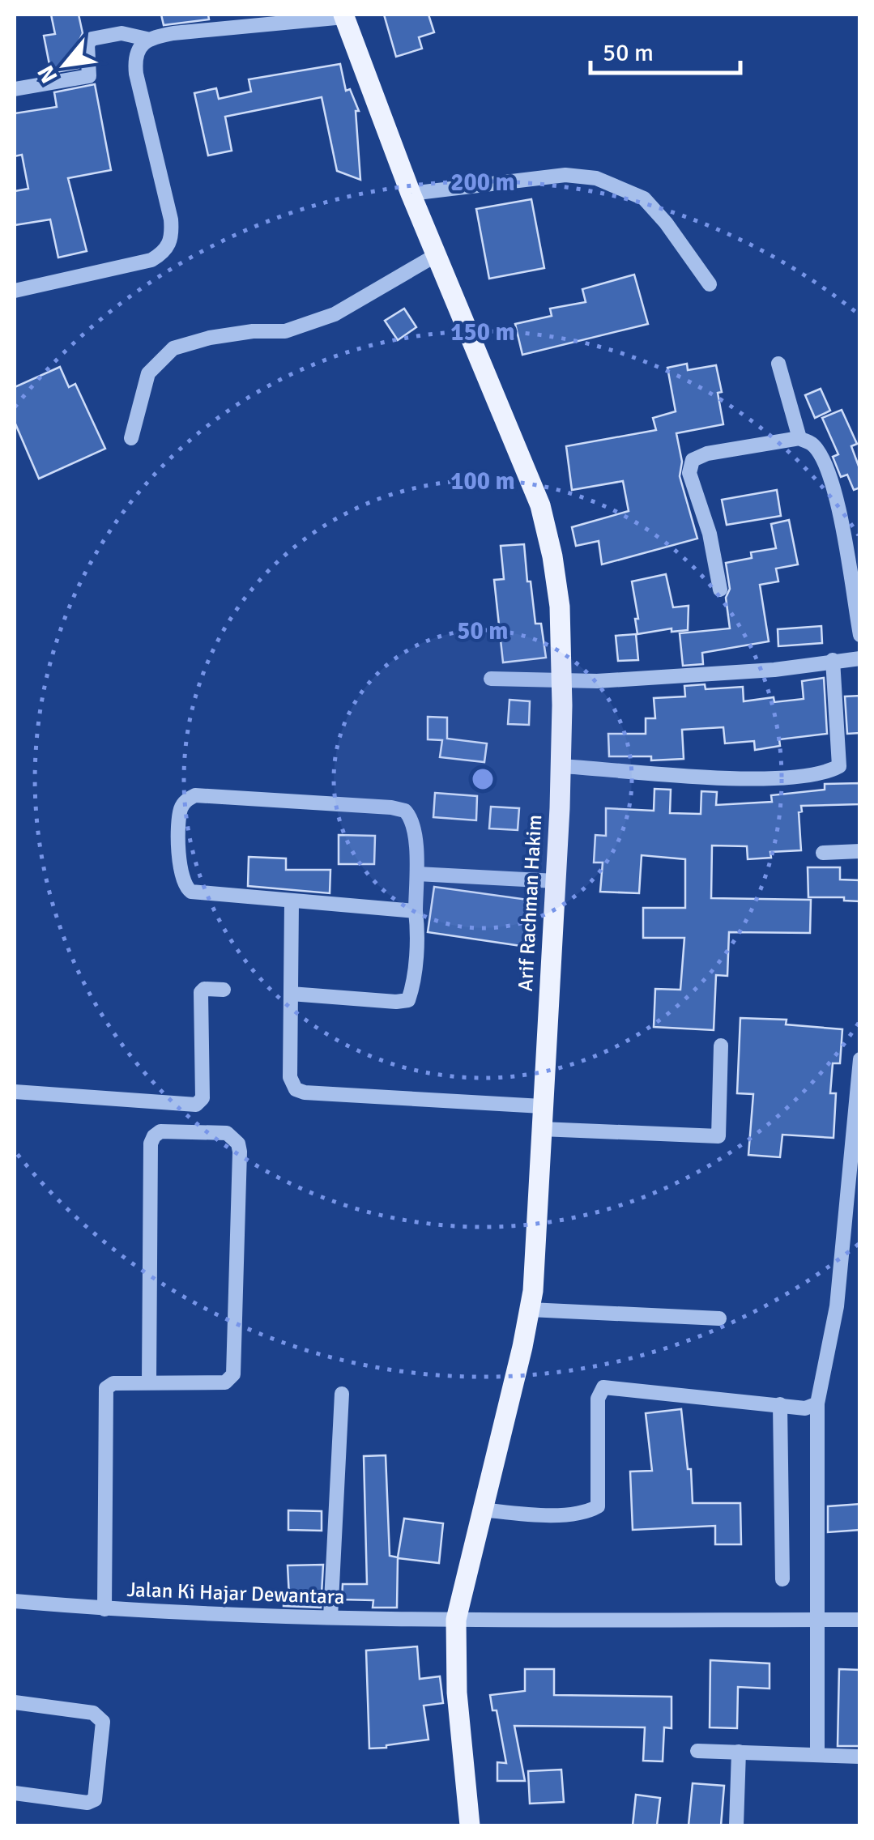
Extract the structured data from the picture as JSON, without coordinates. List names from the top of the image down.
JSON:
{
  "streets": {
    "main road": ["Arif Rachman Hakim"],
    "street": ["Jalan Ki Hajar Dewantara"]
  },
  "crossings": [
    ["Arif Rachman Hakim", "Jalan Ki Hajar Dewantara"]
  ],
  "scale_bar": "50 m",
  "north": "bottom left",
  "rings": [
    "200 m",
    "150 m",
    "100 m",
    "50 m"
  ]
}
